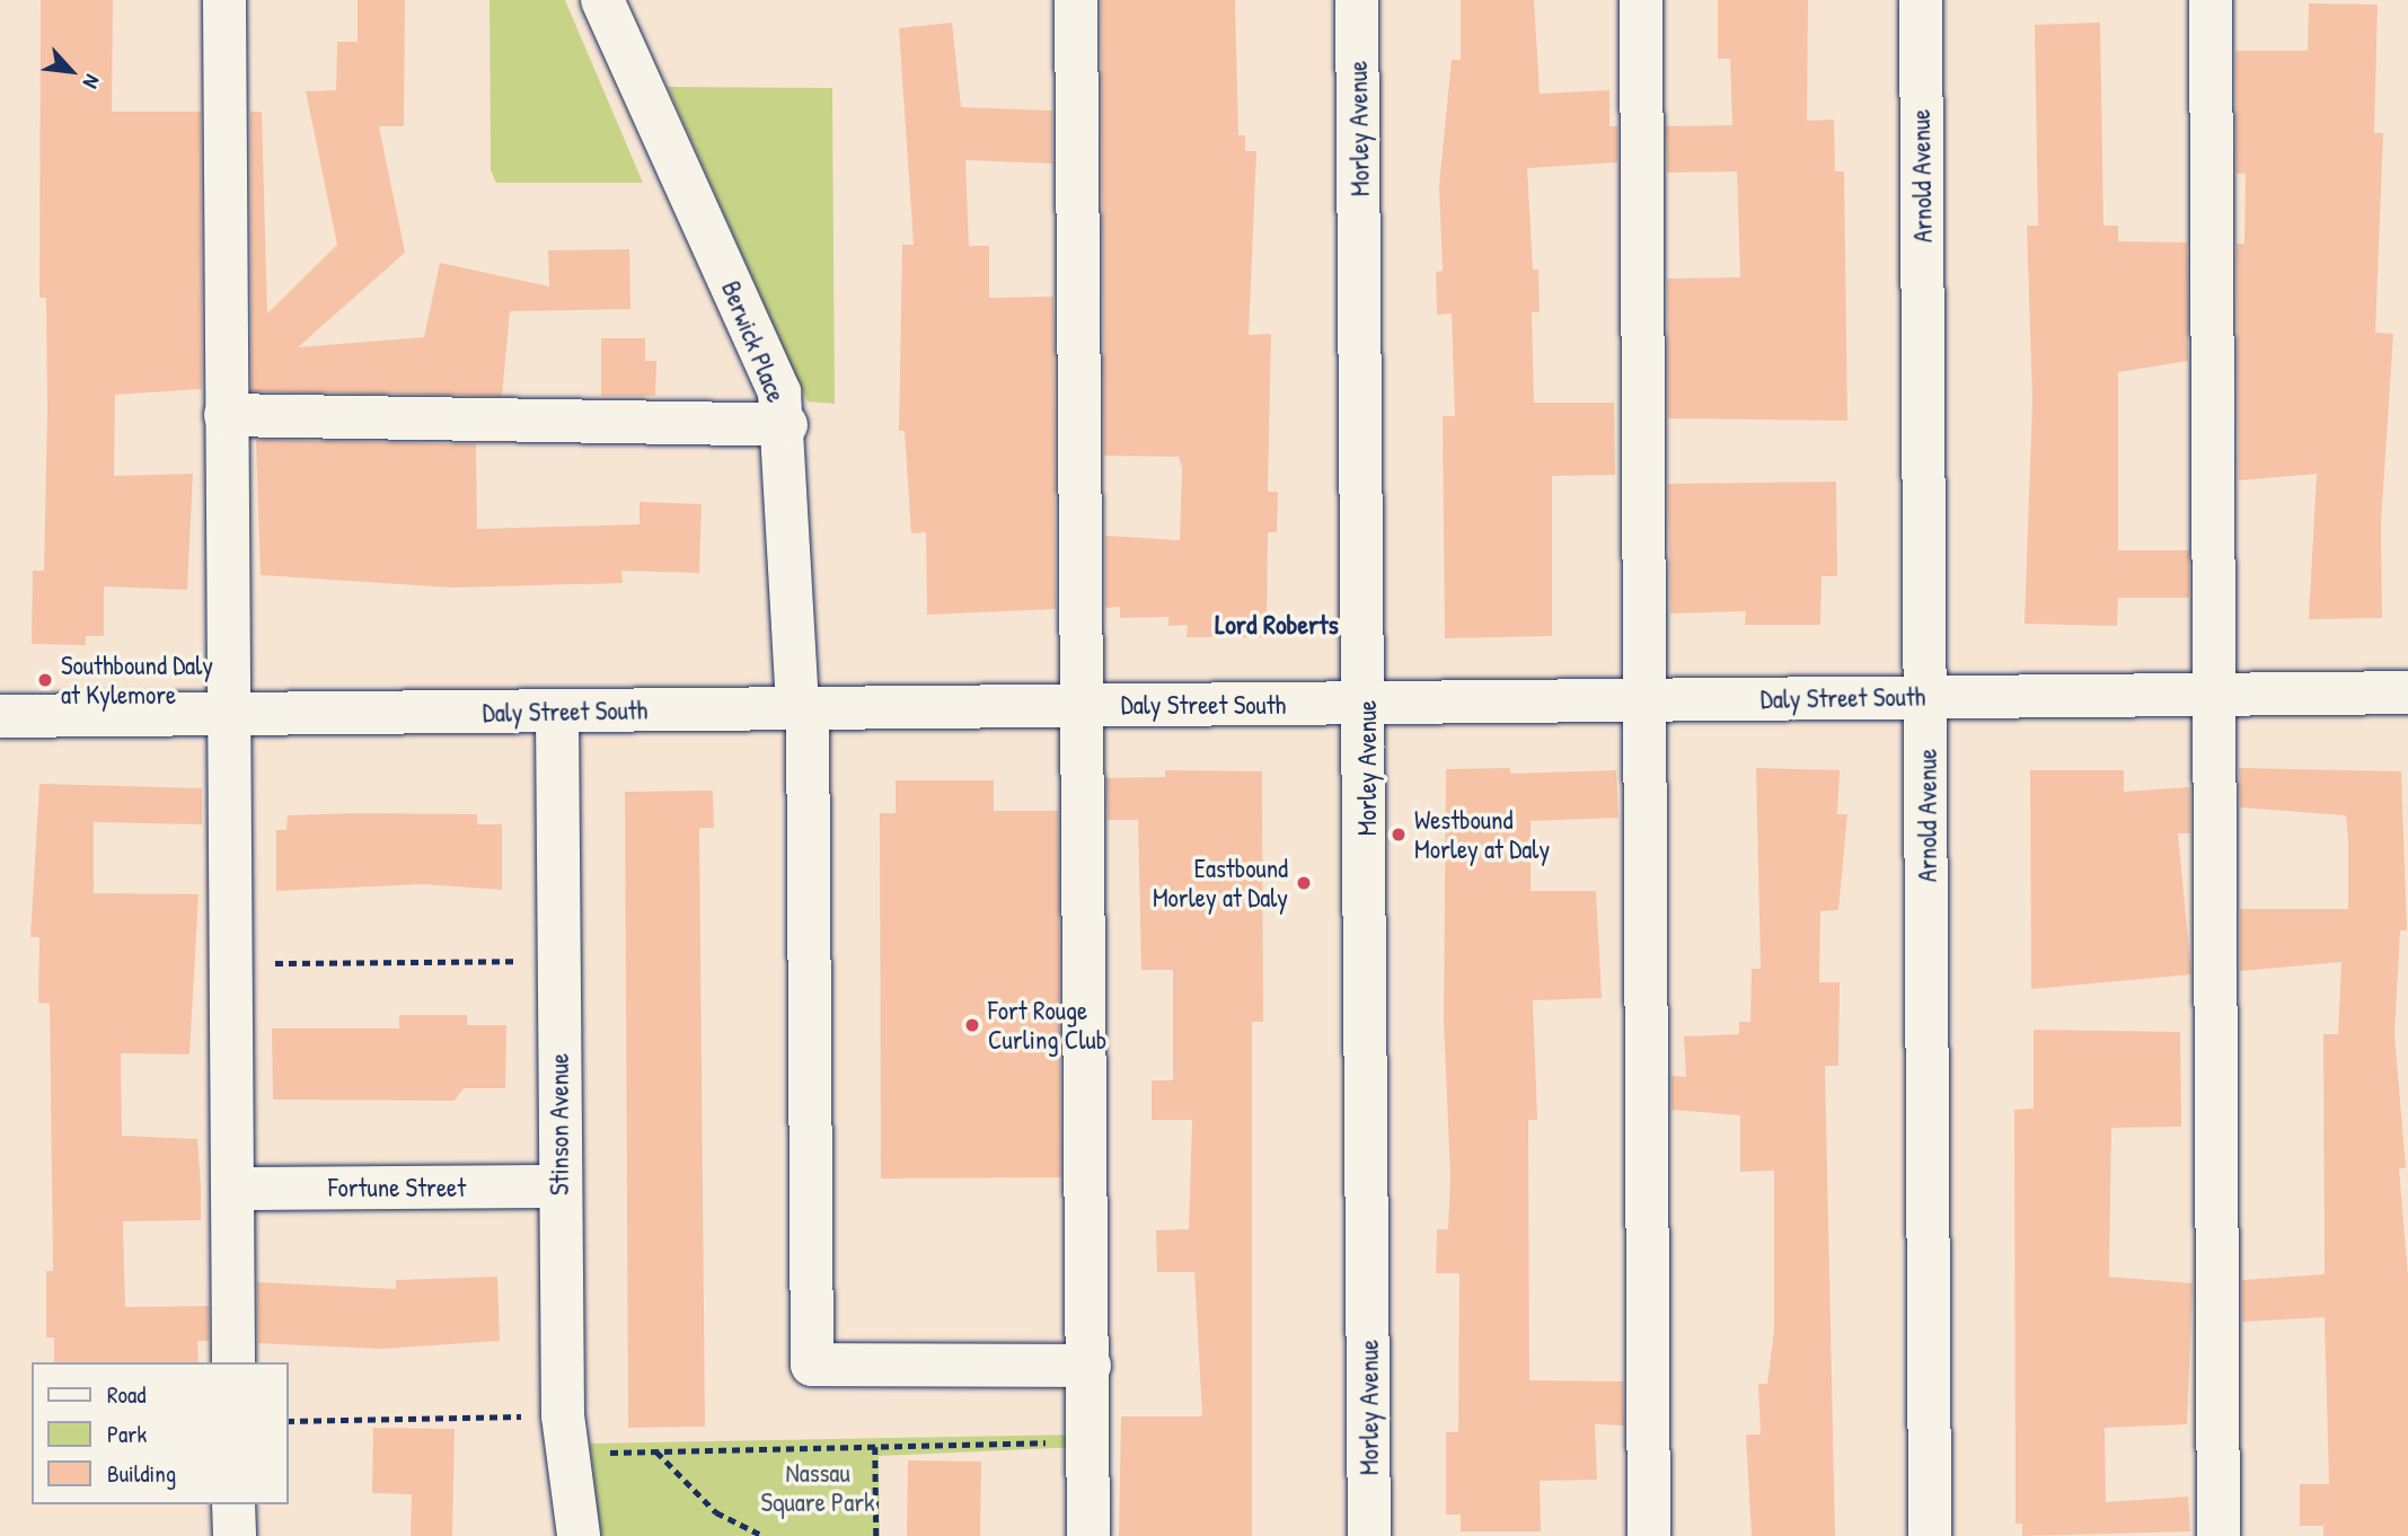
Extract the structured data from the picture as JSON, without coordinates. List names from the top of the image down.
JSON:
{
  "streets": {
    "street": [
      "Morley Avenue",
      "Arnold Avenue",
      "Berwick Place",
      "Daly Street South",
      "Stinson Avenue",
      "Fortune Street"
    ]
  },
  "crossings": [
    ["Morley Avenue", "Daly Street South"],
    ["Arnold Avenue", "Daly Street South"],
    ["Berwick Place", "Daly Street South"],
    ["Daly Street South", "Stinson Avenue"],
    ["Stinson Avenue", "Fortune Street"]
  ],
  "districts": ["Lord Roberts"],
  "parks": ["Nassau Square Park"],
  "places": [
    "Southbound Daly at Kylemore",
    "Westbound Morley at Daly",
    "Eastbound Morley at Daly",
    "Fort Rouge Curling Club"
  ],
  "legend": ["Road", "Park", "Building"],
  "north": "bottom right"
}
